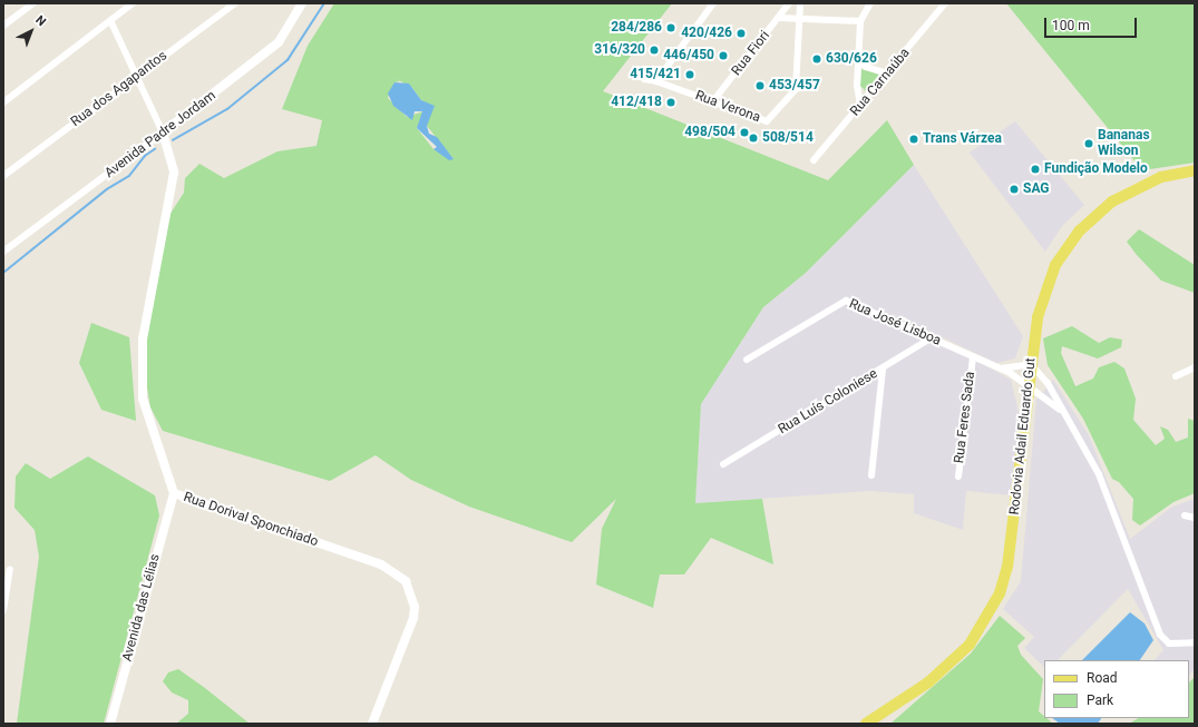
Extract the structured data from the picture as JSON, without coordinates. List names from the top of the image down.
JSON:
{
  "streets": {
    "main road": ["Rodovia Adail Eduardo Gut"],
    "street": [
      "Rua Fiori",
      "Rua Carnaúba",
      "Rua dos Agapantos",
      "Rua Verona",
      "Avenida Padre Jordam",
      "Rua José Lisboa",
      "Rua Luís Coloniese",
      "Rua Feres Sada",
      "Rua Dorival Sponchiado",
      "Avenida das Lélias"
    ]
  },
  "crossings": [
    ["Rua Fiori", "Rua Verona"],
    ["Avenida Padre Jordam", "Rua Dorival Sponchiado"],
    ["Rua José Lisboa", "Rua Luís Coloniese"],
    ["Rua José Lisboa", "Rua Feres Sada"],
    ["Rua José Lisboa", "Rodovia Adail Eduardo Gut"],
    ["Rua Dorival Sponchiado", "Avenida das Lélias"]
  ],
  "places": [
    "284/286",
    "420/426",
    "316/320",
    "446/450",
    "630/626",
    "415/421",
    "453/457",
    "412/418",
    "498/504",
    "508/514",
    "Trans Várzea",
    "Bananas Wilson",
    "Fundição Modelo",
    "SAG"
  ],
  "legend": ["Road", "Park"],
  "scale_bar": "100 m",
  "north": "top right"
}
